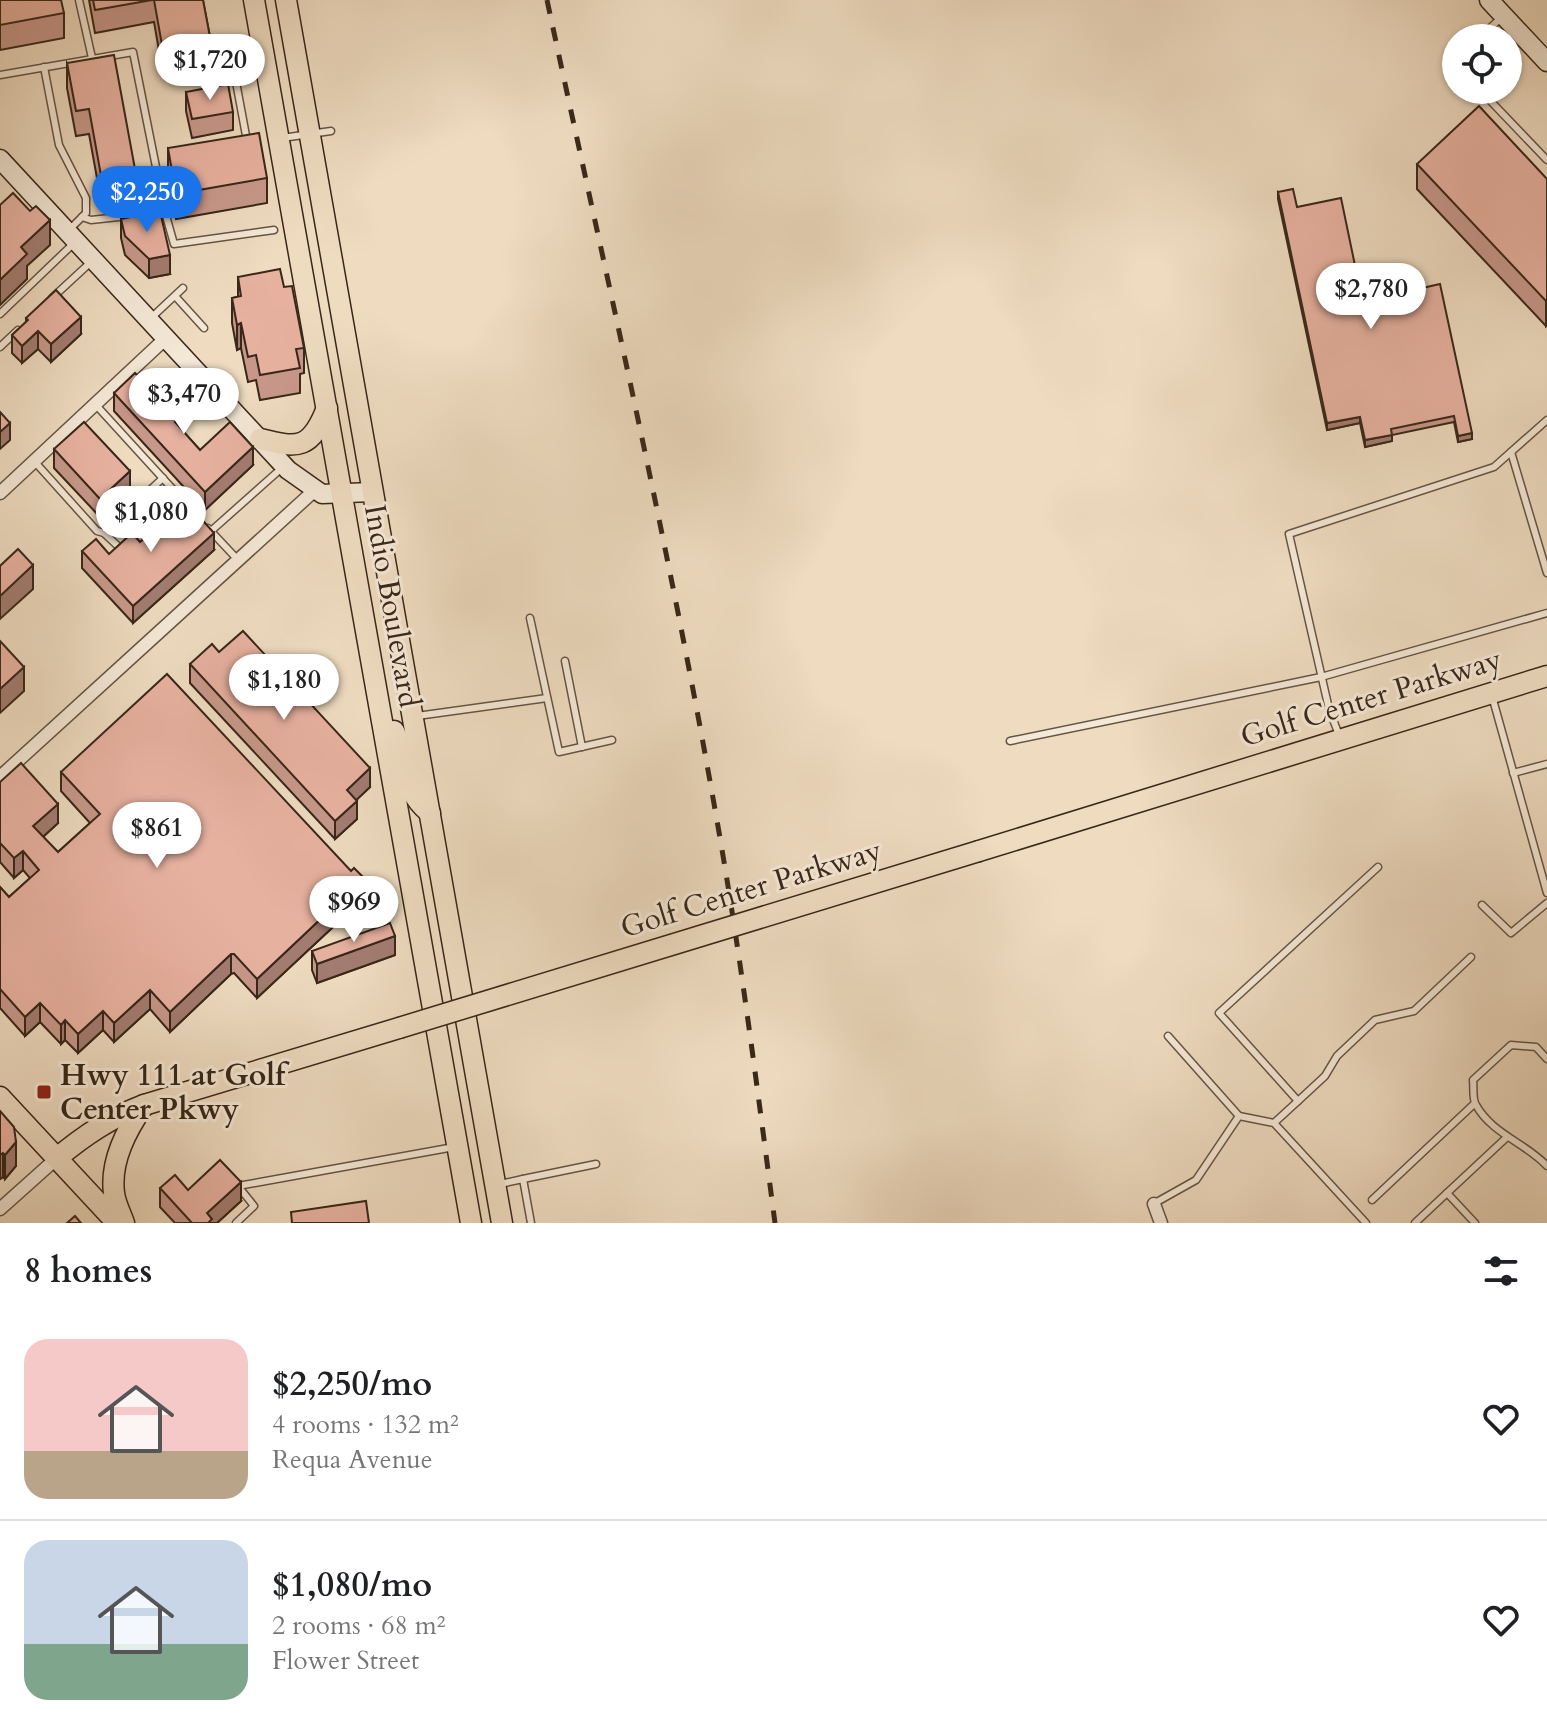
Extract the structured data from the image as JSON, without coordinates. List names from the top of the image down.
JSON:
{
  "streets": {
    "main road": ["Indio Boulevard", "Golf Center Parkway"]
  },
  "places": {
    "transit": ["Hwy 111 at Golf Center Pkwy"]
  },
  "page": {
    "price": [
      "$1,720",
      "$2,250",
      "$2,780",
      "$3,470",
      "$1,080",
      "$1,180",
      "$861",
      "$969"
    ],
    "heading": "8 homes",
    "list": [
      {
        "name": "$2,250/mo",
        "note": "4 rooms · 132 m² · Requa Avenue"
      },
      {
        "name": "$1,080/mo",
        "note": "2 rooms · 68 m² · Flower Street"
      }
    ]
  }
}
